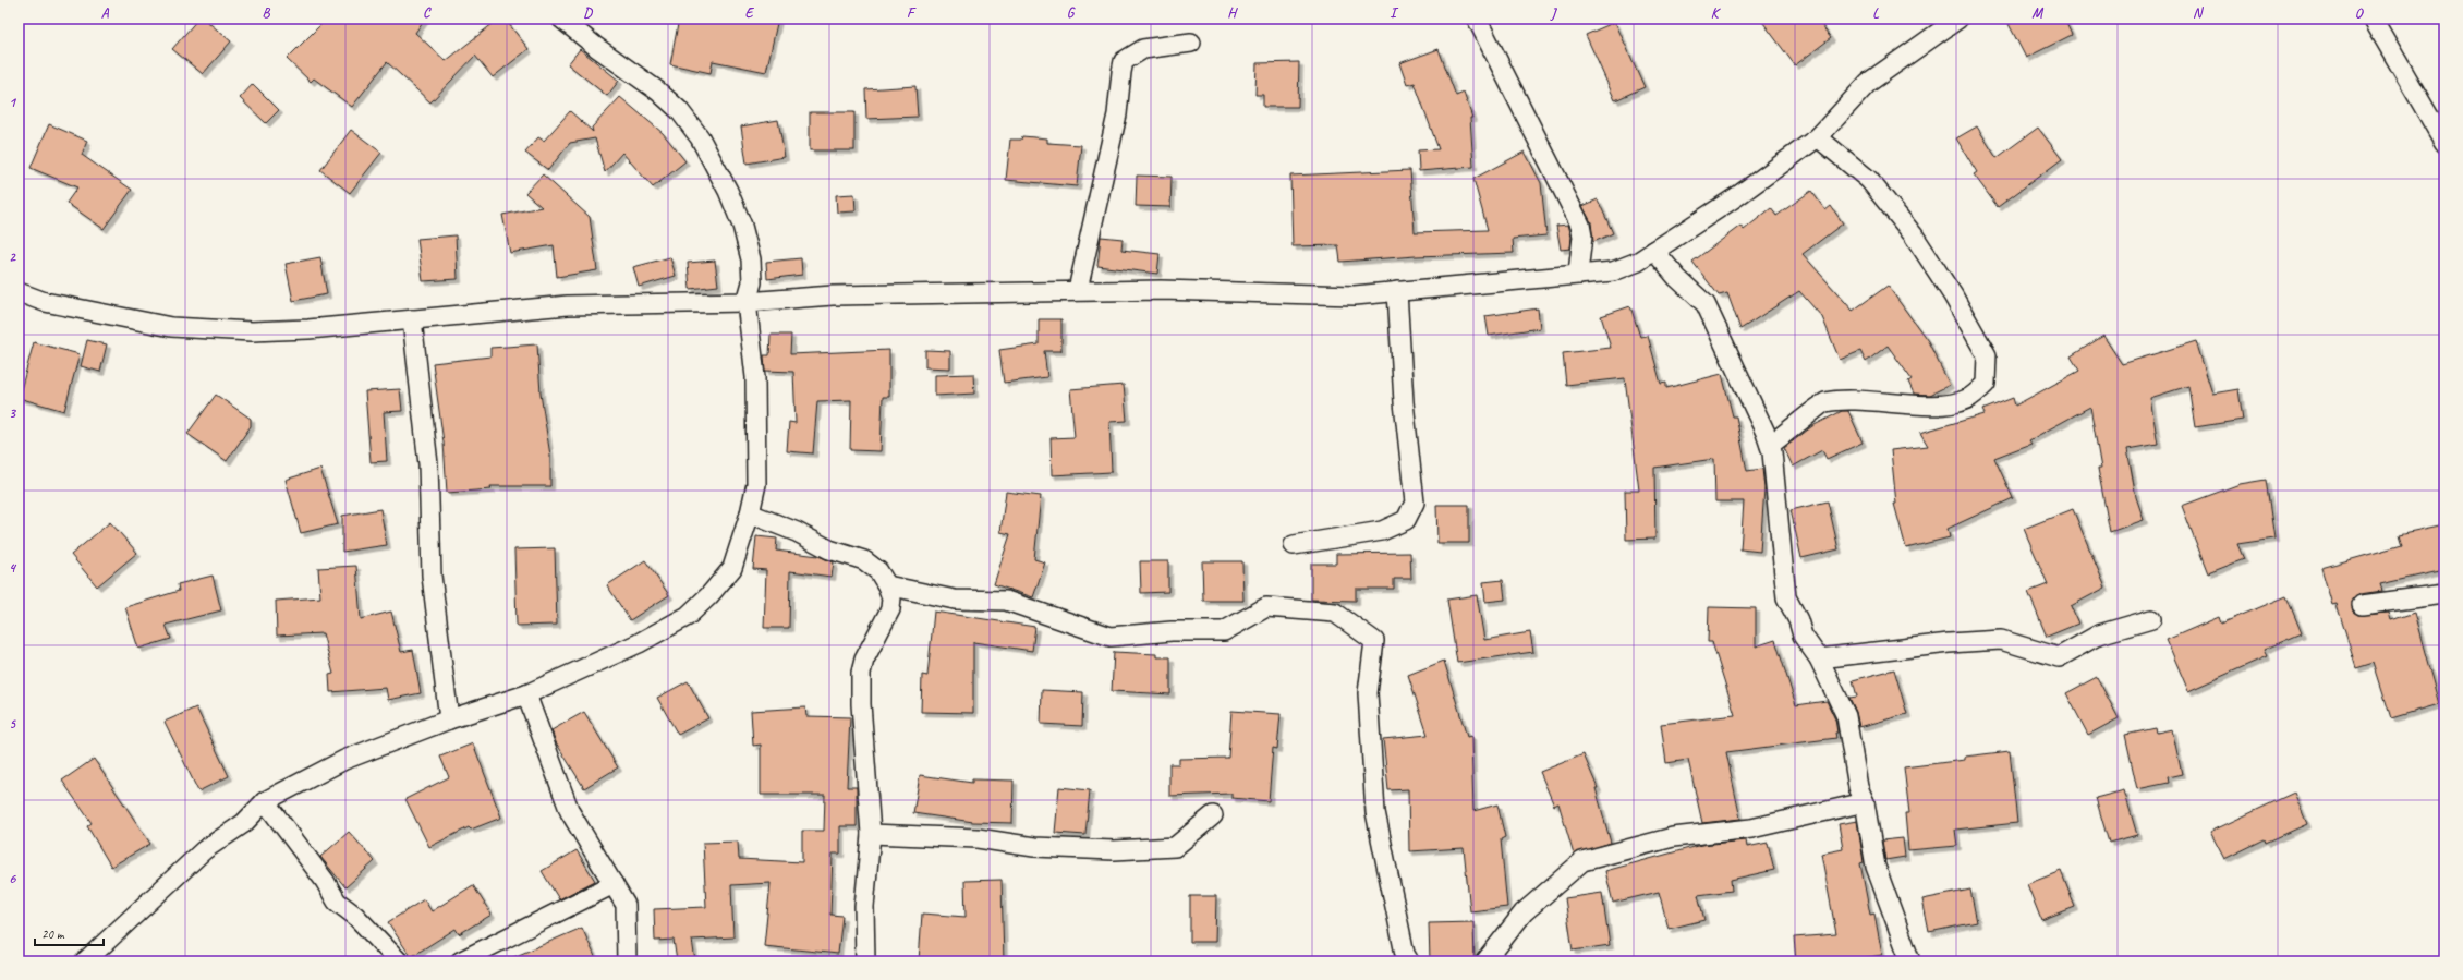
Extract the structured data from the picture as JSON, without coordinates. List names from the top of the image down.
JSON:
{
  "scale_bar": "20 m",
  "grid": {
    "columns": [
      "A",
      "B",
      "C",
      "D",
      "E",
      "F",
      "G",
      "H",
      "I",
      "J",
      "K",
      "L",
      "M",
      "N",
      "O"
    ],
    "rows": [
      "1",
      "2",
      "3",
      "4",
      "5",
      "6"
    ]
  }
}
